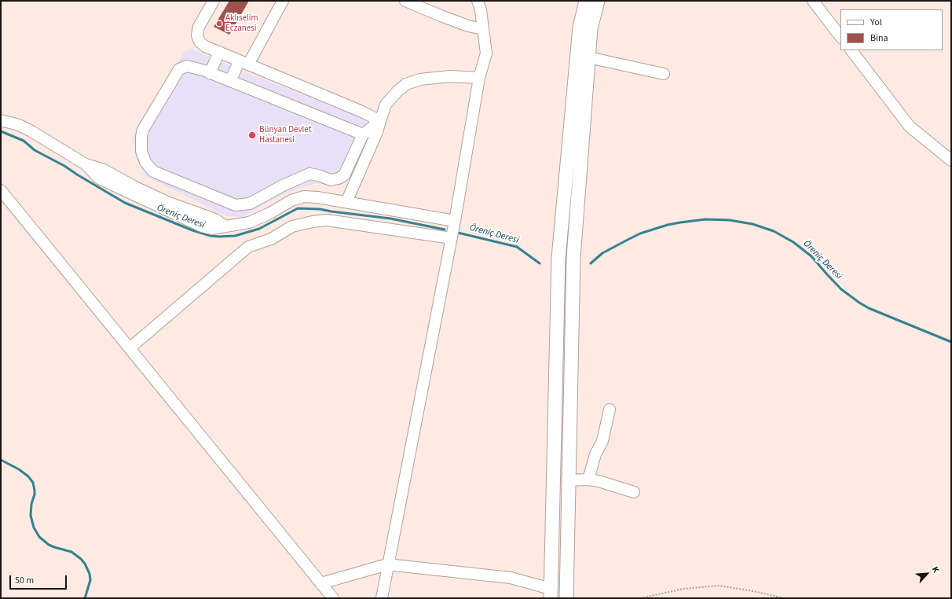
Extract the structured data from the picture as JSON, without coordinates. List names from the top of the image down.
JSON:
{
  "water": ["Öreniç Deresi"],
  "places": ["Aklıselim Eczanesi", "Bünyan Devlet Hastanesi"],
  "legend": ["Yol", "Bina"],
  "scale_bar": "50 m",
  "north": "top right"
}
